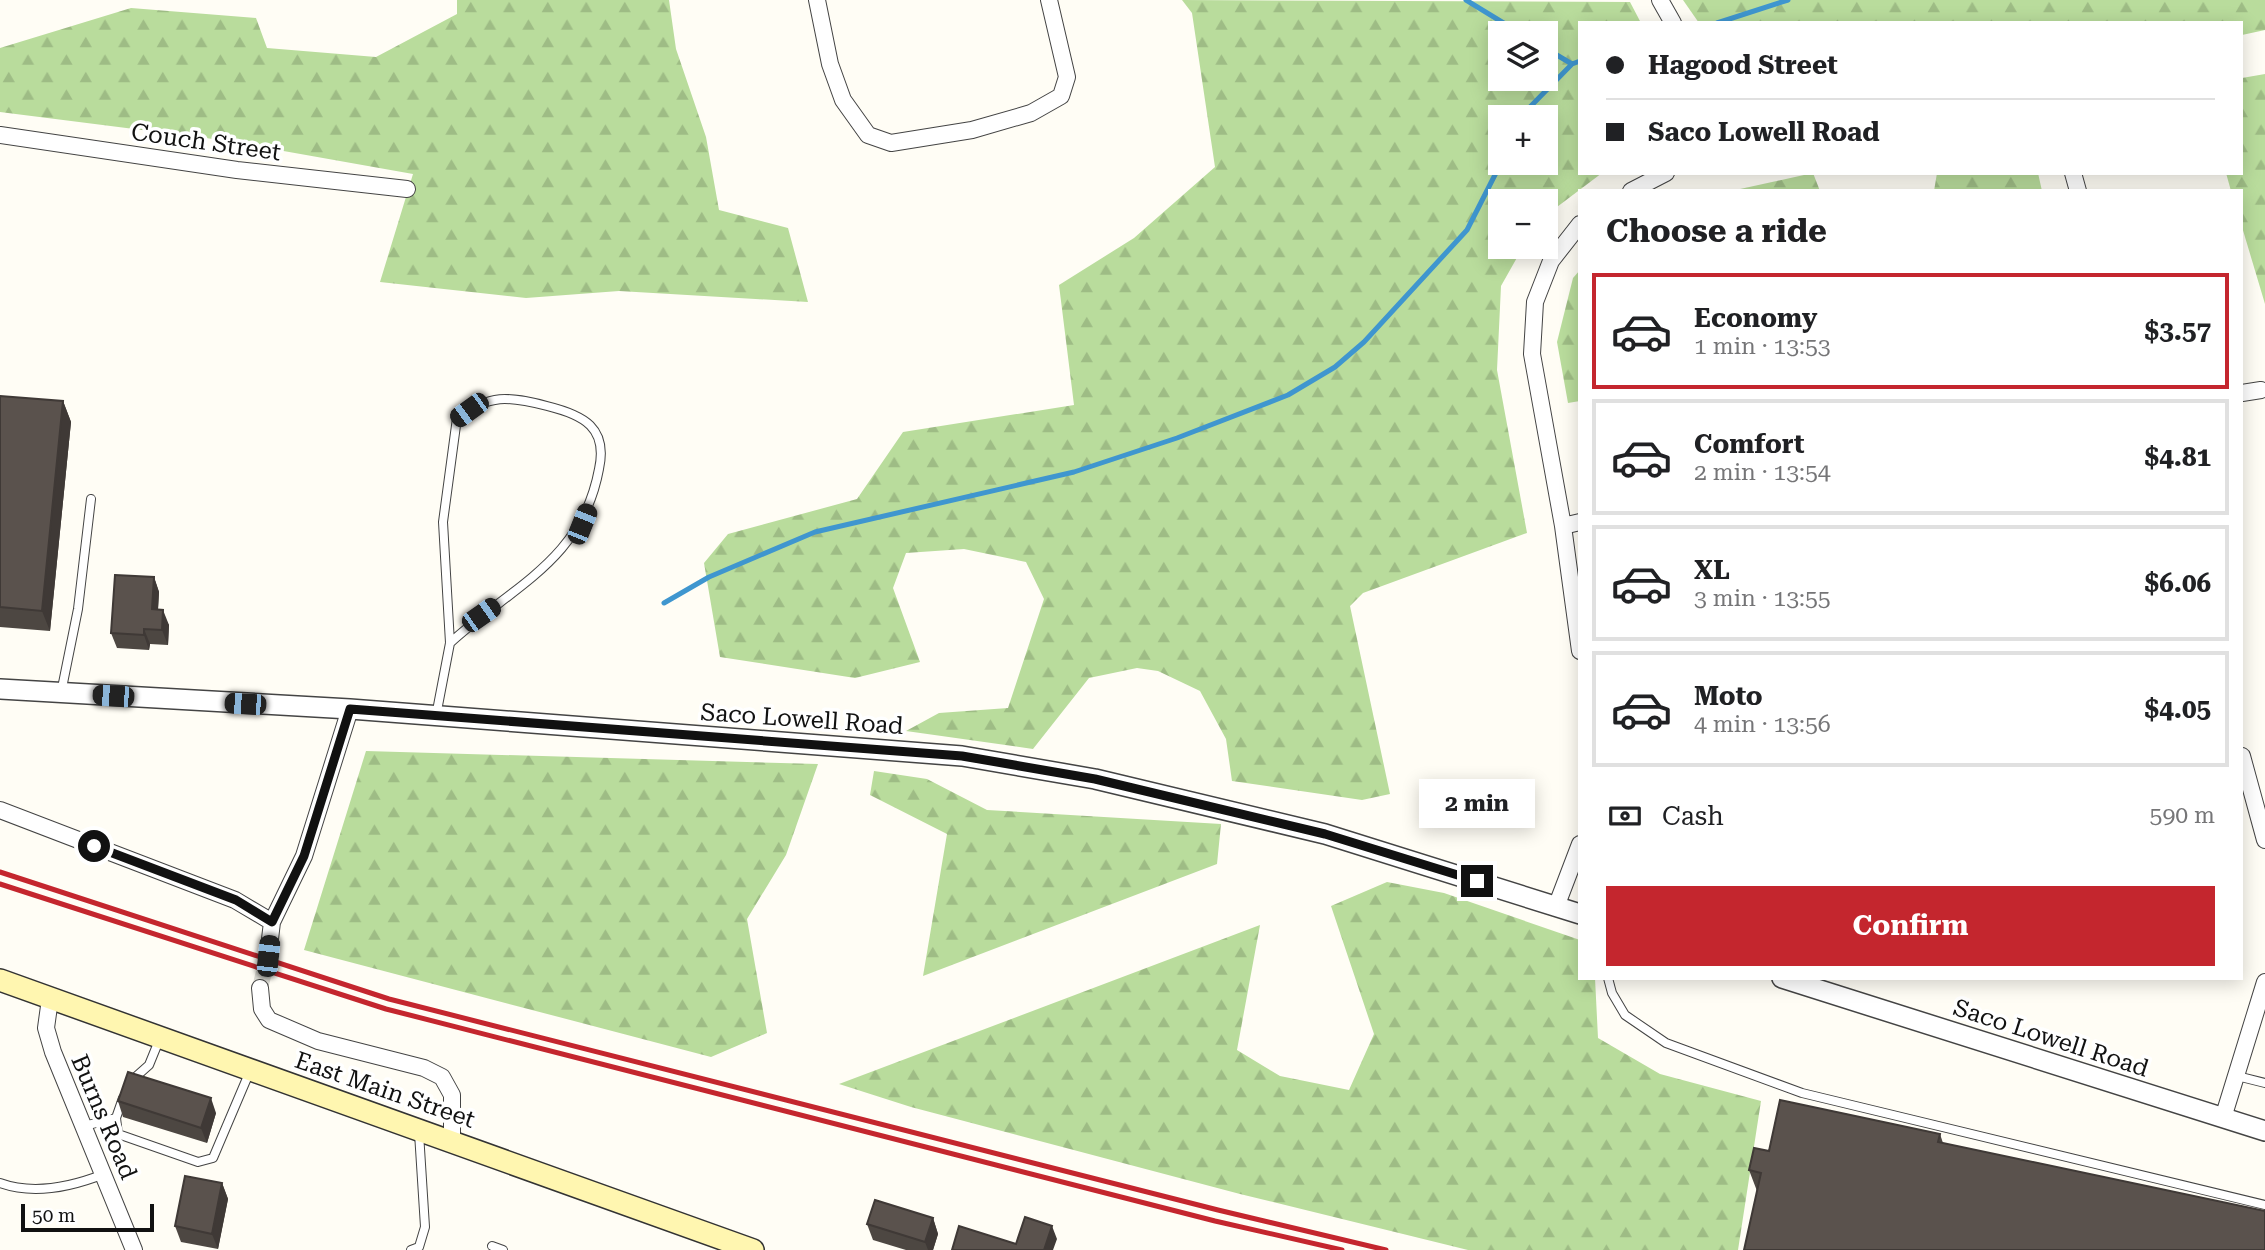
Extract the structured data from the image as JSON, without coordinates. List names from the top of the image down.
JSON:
{
  "streets": {
    "main road": ["East Main Street"],
    "street": ["Couch Street", "Saco Lowell Road", "Burns Road"]
  },
  "crossings": [
    ["East Main Street", "Burns Road"]
  ],
  "scale_bar": "50 m",
  "page": {
    "map_buttons": ["+", "−"],
    "banner": ["Hagood Street", "Saco Lowell Road"],
    "heading": "Choose a ride",
    "list": [
      {
        "name": "Economy",
        "note": "1 min · 13:53",
        "value": "$3.57"
      },
      {
        "name": "Comfort",
        "note": "2 min · 13:54",
        "value": "$4.81"
      },
      {
        "name": "XL",
        "note": "3 min · 13:55",
        "value": "$6.06"
      },
      {
        "name": "Moto",
        "note": "4 min · 13:56",
        "value": "$4.05"
      }
    ],
    "pay": ["Cash", "590 m"],
    "bubble": "2 min",
    "buttons": "Confirm",
    "scale": "50 m"
  }
}
